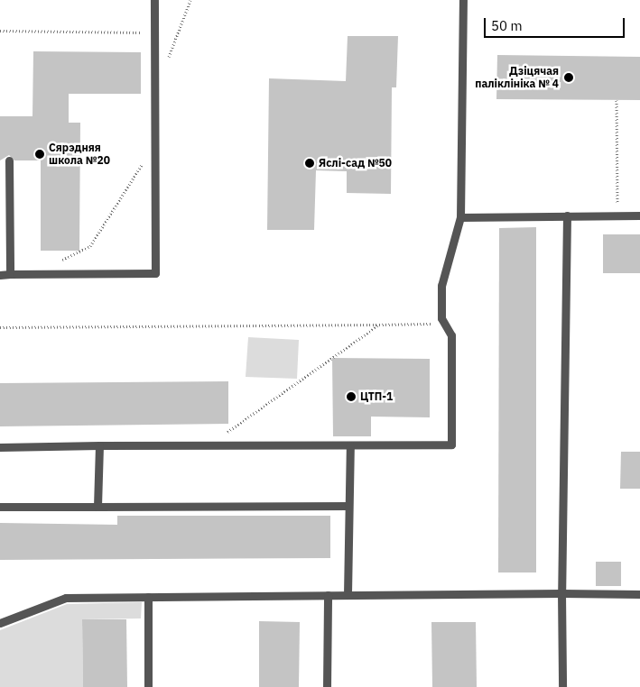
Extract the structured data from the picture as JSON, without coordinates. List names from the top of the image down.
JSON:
{
  "places": [
    "Дзіцячая паліклініка № 4",
    "Сярэдняя школа №20",
    "Яслі-сад №50",
    "ЦТП-1"
  ],
  "scale_bar": "50 m"
}
